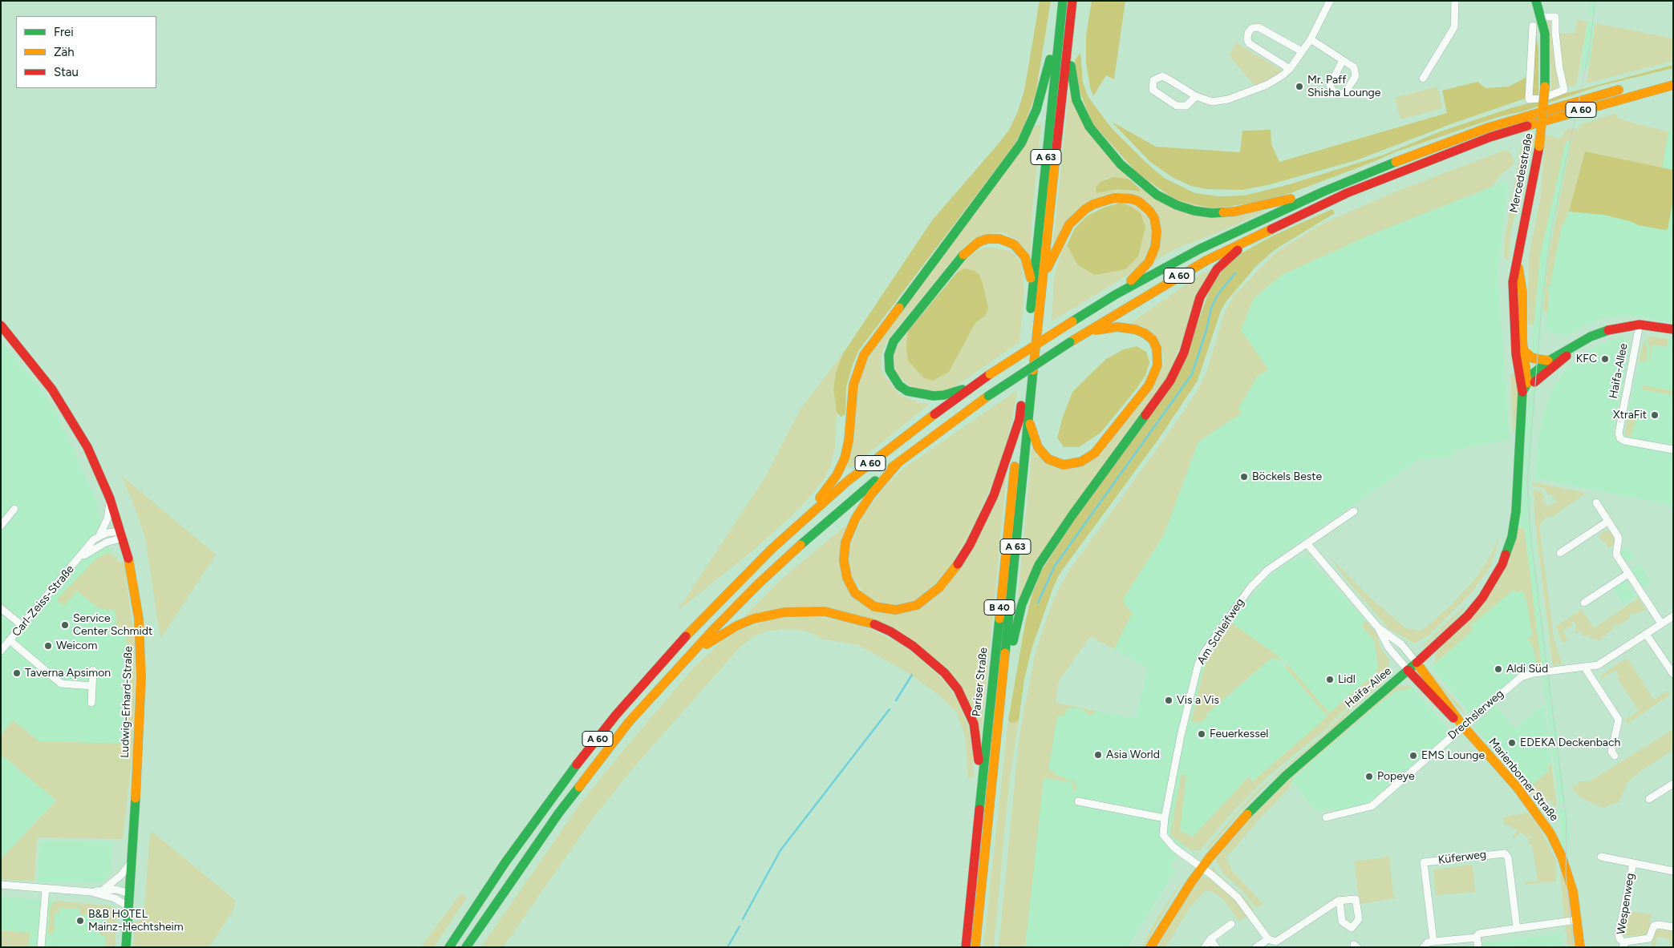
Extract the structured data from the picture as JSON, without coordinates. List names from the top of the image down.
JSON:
{
  "streets": {
    "main road": [
      "A 60",
      "A 63",
      "Mercedesstraße",
      "Haifa-Allee",
      "B 40",
      "Pariser Straße",
      "Ludwig-Erhard-Straße",
      "Marienborner Straße"
    ],
    "street": [
      "Carl-Zeiss-Straße",
      "Am Schleifweg",
      "Drechslerweg",
      "Küferweg",
      "Wespenweg"
    ]
  },
  "crossings": [
    ["A 63", "Pariser Straße"],
    ["Mercedesstraße", "Haifa-Allee"],
    ["Haifa-Allee", "Am Schleifweg"],
    ["Haifa-Allee", "Marienborner Straße"],
    ["Carl-Zeiss-Straße", "Ludwig-Erhard-Straße"],
    ["Drechslerweg", "Marienborner Straße"]
  ],
  "places": [
    "Mr. Paff Shisha Lounge",
    "KFC",
    "XtraFit",
    "Böckels Beste",
    "Service Center Schmidt",
    "Weicom",
    "Aldi Süd",
    "Taverna Apsimon",
    "Lidl",
    "Vis a Vis",
    "Feuerkessel",
    "EDEKA Deckenbach",
    "Asia World",
    "EMS Lounge",
    "Popeye",
    "B&B HOTEL Mainz-Hechtsheim"
  ],
  "legend": ["Frei", "Zäh", "Stau"]
}
